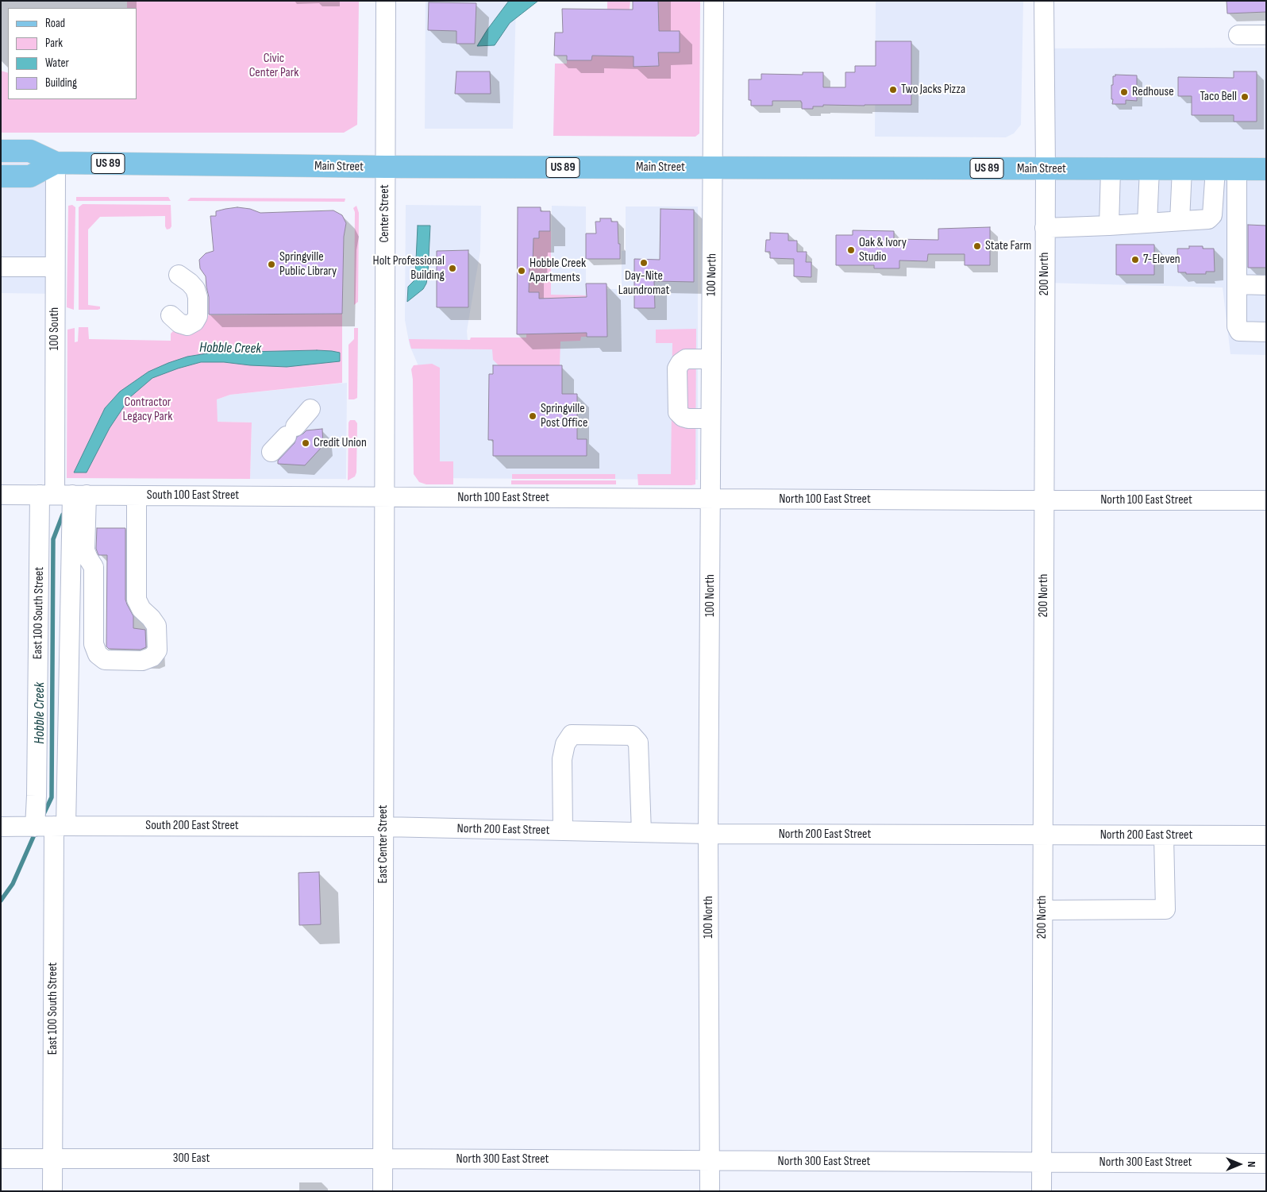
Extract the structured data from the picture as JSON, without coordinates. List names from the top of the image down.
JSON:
{
  "streets": {
    "main road": ["US 89", "Main Street"],
    "street": [
      "Center Street",
      "200 North",
      "100 North",
      "100 South",
      "South 100 East Street",
      "North 100 East Street",
      "East 100 South Street",
      "South 200 East Street",
      "North 200 East Street",
      "East Center Street",
      "300 East",
      "North 300 East Street"
    ]
  },
  "crossings": [
    ["Main Street", "Center Street"],
    ["Main Street", "200 North"],
    ["Main Street", "100 North"],
    ["Main Street", "100 South"],
    ["Center Street", "South 100 East Street"],
    ["Center Street", "North 100 East Street"],
    ["Center Street", "East Center Street"],
    ["200 North", "North 100 East Street"],
    ["200 North", "North 200 East Street"],
    ["200 North", "North 300 East Street"],
    ["100 North", "North 100 East Street"],
    ["100 North", "North 200 East Street"],
    ["100 North", "North 300 East Street"],
    ["100 South", "South 100 East Street"],
    ["100 South", "East 100 South Street"],
    ["South 100 East Street", "North 100 East Street"],
    ["South 100 East Street", "East 100 South Street"],
    ["South 100 East Street", "East Center Street"],
    ["North 100 East Street", "East Center Street"],
    ["East 100 South Street", "South 200 East Street"],
    ["East 100 South Street", "300 East"],
    ["South 200 East Street", "North 200 East Street"],
    ["South 200 East Street", "East Center Street"],
    ["North 200 East Street", "East Center Street"],
    ["East Center Street", "300 East"],
    ["East Center Street", "North 300 East Street"],
    ["300 East", "North 300 East Street"]
  ],
  "water": ["Hobble Creek"],
  "parks": ["Civic Center Park", "Contractor Legacy Park"],
  "places": [
    "Two Jacks Pizza",
    "Redhouse",
    "Taco Bell",
    "State Farm",
    "Oak & Ivory Studio",
    "7-Eleven",
    "Day-Nite Laundromat",
    "Springville Public Library",
    "Holt Professional Building",
    "Hobble Creek Apartments",
    "Springville Post Office",
    "Credit Union"
  ],
  "legend": [
    "Road",
    "Park",
    "Water",
    "Building"
  ],
  "north": "right"
}
